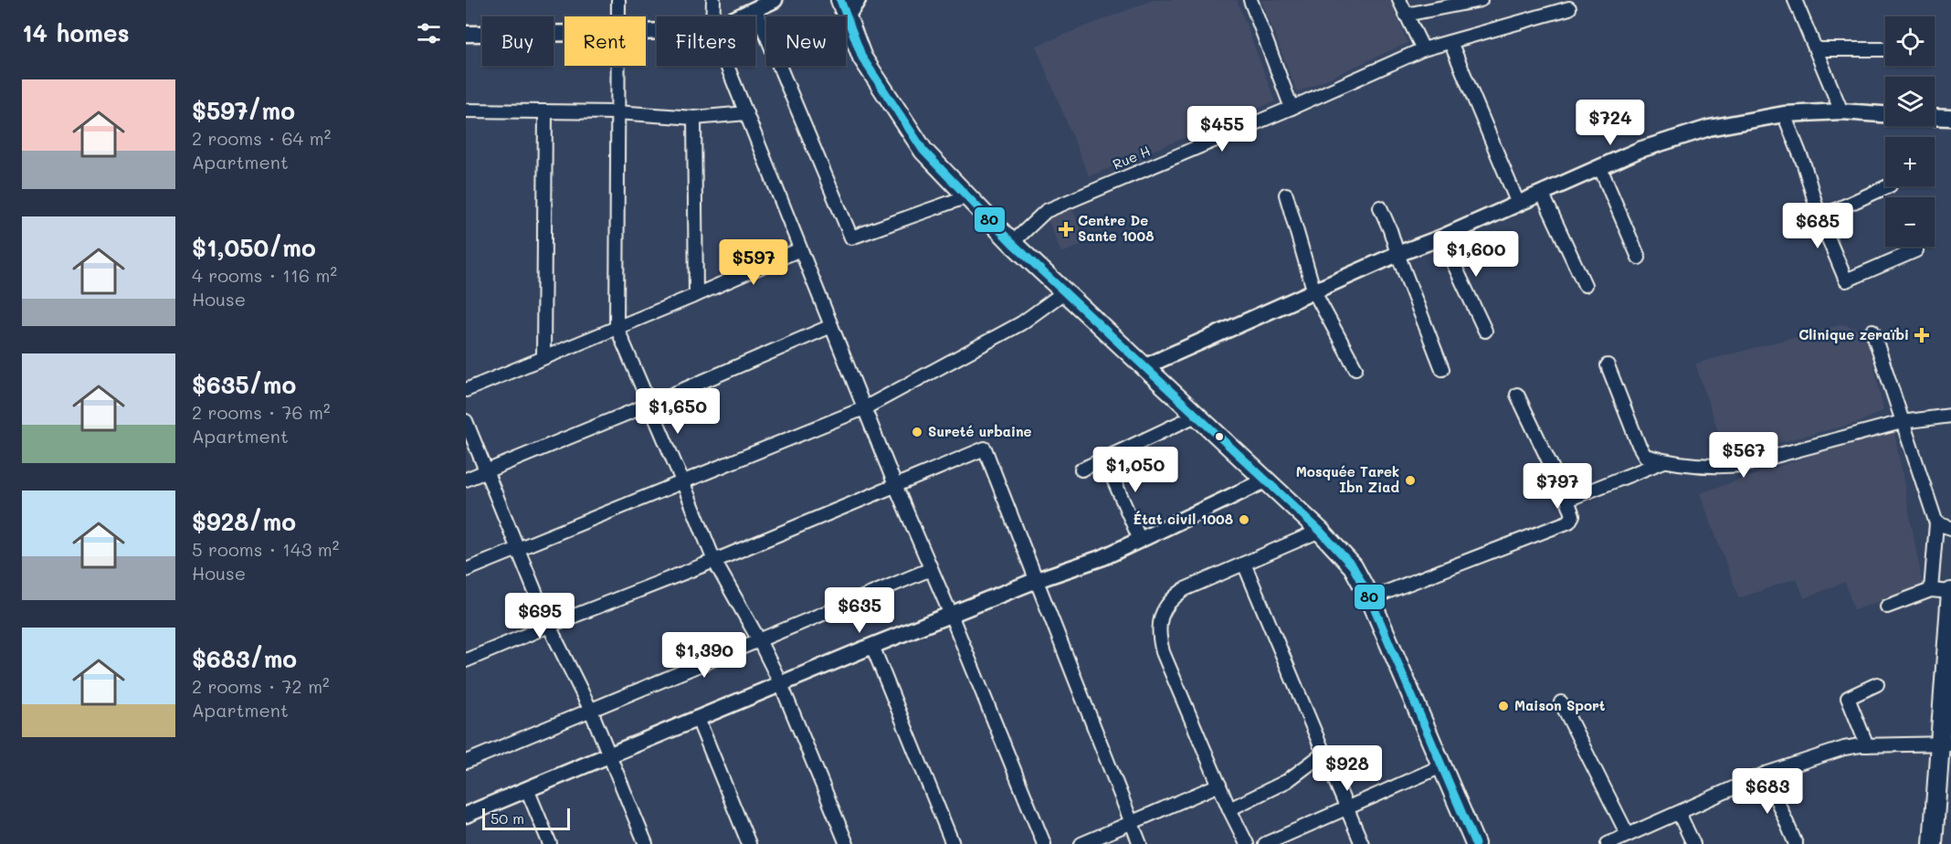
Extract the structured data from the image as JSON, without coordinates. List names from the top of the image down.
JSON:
{
  "streets": {
    "street": ["Rue H"]
  },
  "places": {
    "health": ["Centre De Sante 1008", "Clinique zeraïbi"],
    "other": [
      "Sureté urbaine",
      "Mosquée Tarek Ibn Ziad",
      "État civil 1008",
      "Maison Sport"
    ]
  },
  "lines": ["transit line 80"],
  "scale_bar": "50 m",
  "page": {
    "heading": "14 homes",
    "map_buttons": ["+", "−"],
    "chip": [
      "Buy",
      "Rent",
      "Filters",
      "New"
    ],
    "list": [
      {
        "name": "$597/mo",
        "note": "2 rooms · 64 m² · Apartment"
      },
      {
        "name": "$1,050/mo",
        "note": "4 rooms · 116 m² · House"
      },
      {
        "name": "$635/mo",
        "note": "2 rooms · 76 m² · Apartment"
      },
      {
        "name": "$928/mo",
        "note": "5 rooms · 143 m² · House"
      },
      {
        "name": "$683/mo",
        "note": "2 rooms · 72 m² · Apartment"
      }
    ],
    "price": [
      "$724",
      "$455",
      "$685",
      "$1,600",
      "$597",
      "$1,650",
      "$567",
      "$1,050",
      "$797",
      "$635",
      "$695",
      "$1,390",
      "$928",
      "$683"
    ],
    "scale": "50 m"
  }
}
